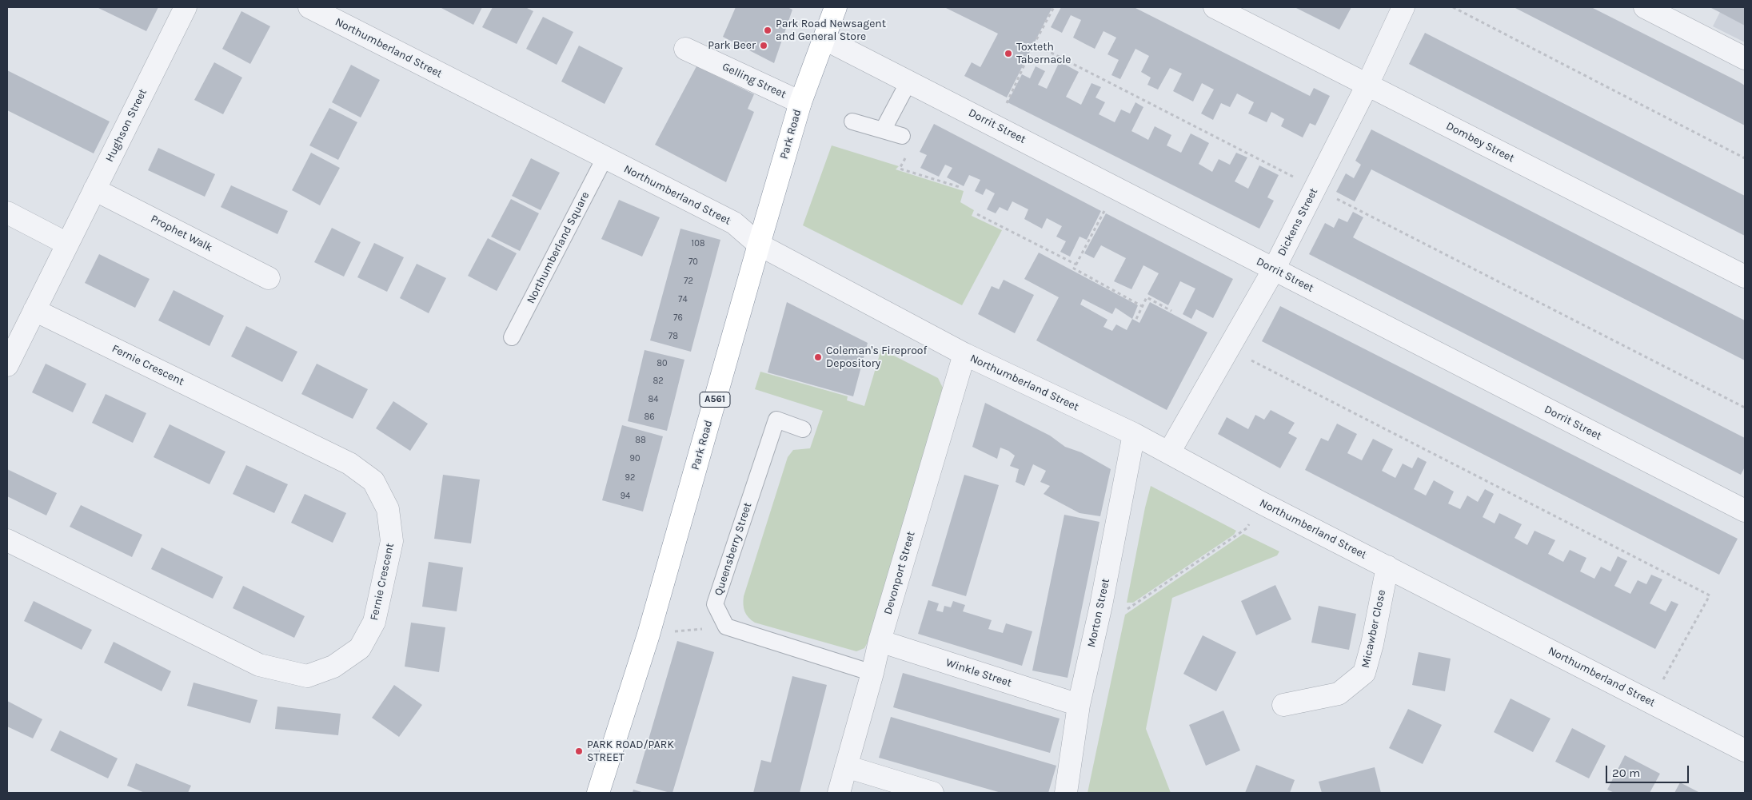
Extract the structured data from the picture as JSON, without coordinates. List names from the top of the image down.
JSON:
{
  "streets": {
    "highway": ["Park Road", "A561"],
    "street": [
      "Northumberland Street",
      "Gelling Street",
      "Hughson Street",
      "Dorrit Street",
      "Dombey Street",
      "Dickens Street",
      "Prophet Walk",
      "Fernie Crescent",
      "Devonport Street",
      "Morton Street",
      "Micawber Close",
      "Winkle Street"
    ],
    "lane": ["Northumberland Square", "Queensberry Street"]
  },
  "crossings": [
    ["Northumberland Street", "Park Road"],
    ["Northumberland Street", "Dickens Street"],
    ["Northumberland Street", "Northumberland Square"],
    ["Northumberland Street", "Devonport Street"],
    ["Northumberland Street", "Morton Street"],
    ["Northumberland Street", "Micawber Close"],
    ["Gelling Street", "Park Road"],
    ["Hughson Street", "Prophet Walk"],
    ["Hughson Street", "Fernie Crescent"],
    ["Dorrit Street", "Park Road"],
    ["Dorrit Street", "Dickens Street"],
    ["Dombey Street", "Dickens Street"],
    ["Devonport Street", "Winkle Street"],
    ["Morton Street", "Winkle Street"]
  ],
  "places": [
    "Park Road Newsagent and General Store",
    "Park Beer",
    "Toxteth Tabernacle",
    "Coleman's Fireproof Depository",
    "PARK ROAD/PARK STREET"
  ],
  "house_numbers": [
    "108",
    "70",
    "72",
    "74",
    "76",
    "78",
    "80",
    "82",
    "84",
    "86",
    "88",
    "90",
    "92",
    "94"
  ],
  "scale_bar": "20 m"
}
